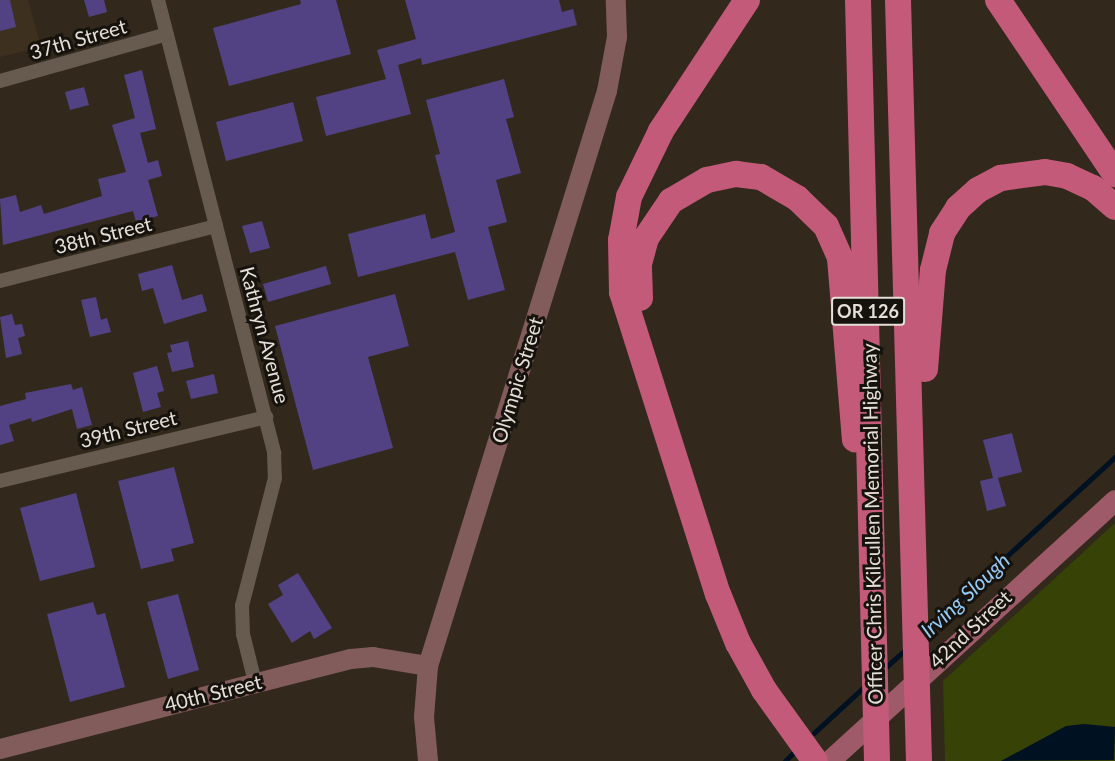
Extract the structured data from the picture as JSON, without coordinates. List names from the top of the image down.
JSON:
{
  "streets": {
    "highway": ["OR 126", "Officer Chris Kilcullen Memorial Highway"],
    "main road": ["Olympic Street", "42nd Street", "40th Street"],
    "street": [
      "37th Street",
      "38th Street",
      "Kathryn Avenue",
      "39th Street"
    ]
  },
  "crossings": [
    ["37th Street", "Kathryn Avenue"],
    ["38th Street", "Kathryn Avenue"],
    ["Kathryn Avenue", "39th Street"],
    ["Kathryn Avenue", "40th Street"],
    ["Olympic Street", "40th Street"]
  ],
  "water": ["Irving Slough"]
}
